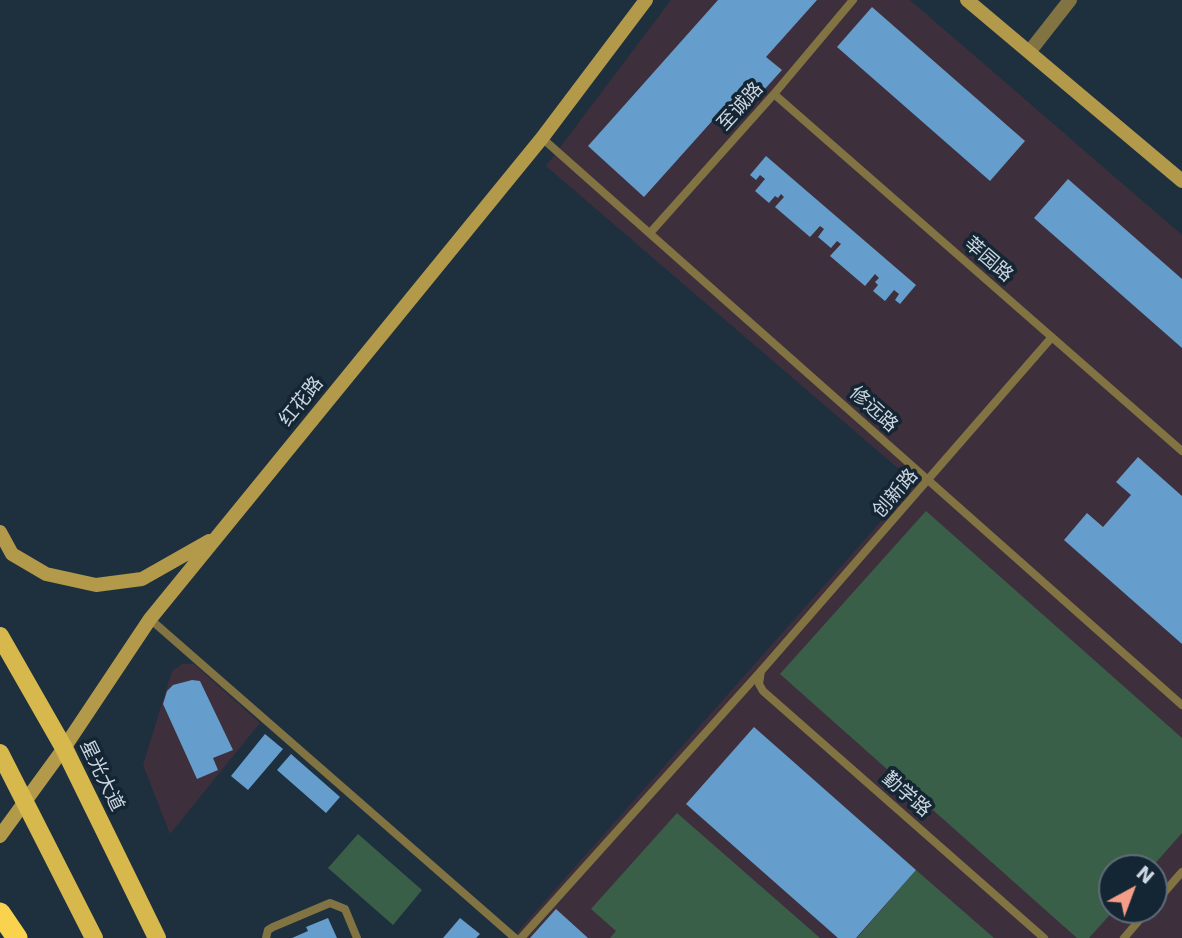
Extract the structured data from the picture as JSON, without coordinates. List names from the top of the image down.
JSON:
{
  "streets": {
    "main road": ["星光大道"],
    "street": ["红花路"],
    "lane": [
      "至诚路",
      "莘园路",
      "修远路",
      "创新路",
      "勤学路"
    ]
  },
  "crossings": [
    ["至诚路", "莘园路"],
    ["至诚路", "修远路"],
    ["莘园路", "创新路"],
    ["红花路", "修远路"],
    ["红花路", "星光大道"],
    ["修远路", "创新路"],
    ["创新路", "勤学路"]
  ],
  "north": "top right"
}
